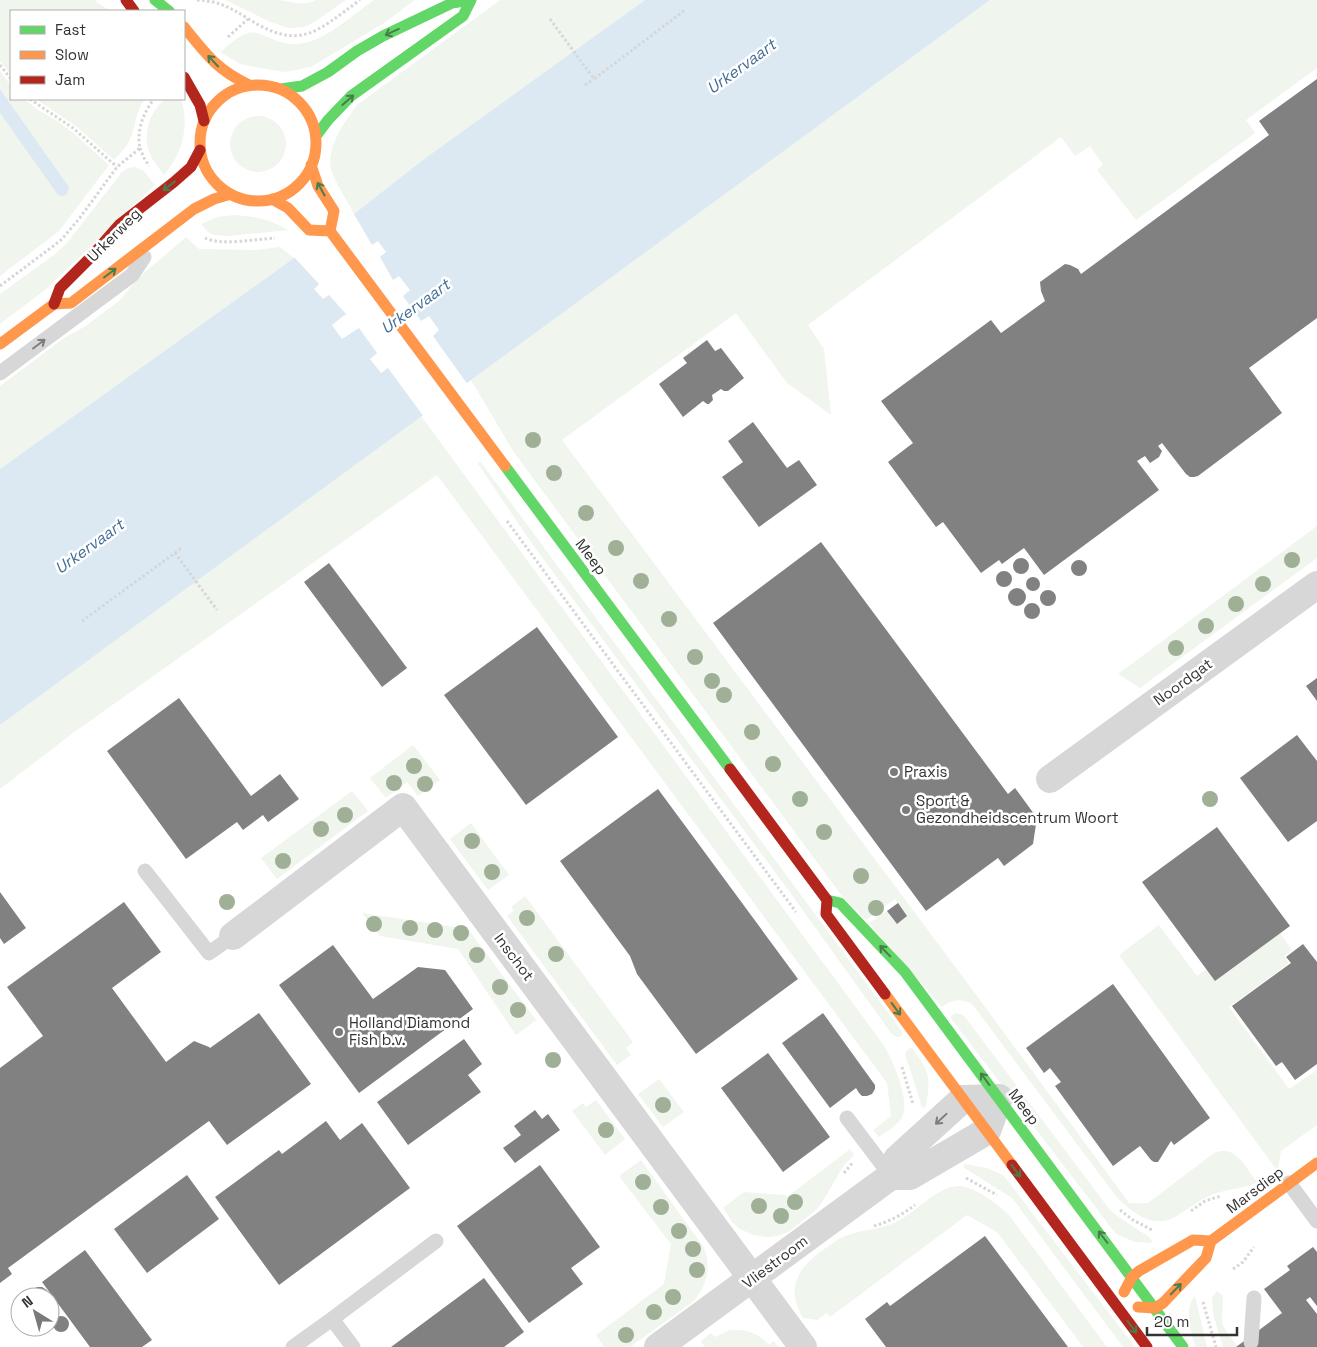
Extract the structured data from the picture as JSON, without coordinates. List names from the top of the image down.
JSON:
{
  "streets": {
    "main road": ["Urkerweg", "Meep", "Marsdiep"],
    "street": ["Noordgat", "Inschot", "Vliestroom"]
  },
  "crossings": [
    ["Meep", "Marsdiep"],
    ["Meep", "Vliestroom"],
    ["Inschot", "Vliestroom"]
  ],
  "one_way": ["Marsdiep"],
  "water": ["Urkervaart"],
  "places": ["Praxis", "Sport & Gezondheidscentrum Woort", "Holland Diamond Fish b.v."],
  "legend": ["Fast", "Slow", "Jam"],
  "scale_bar": "20 m",
  "north": "top left"
}
